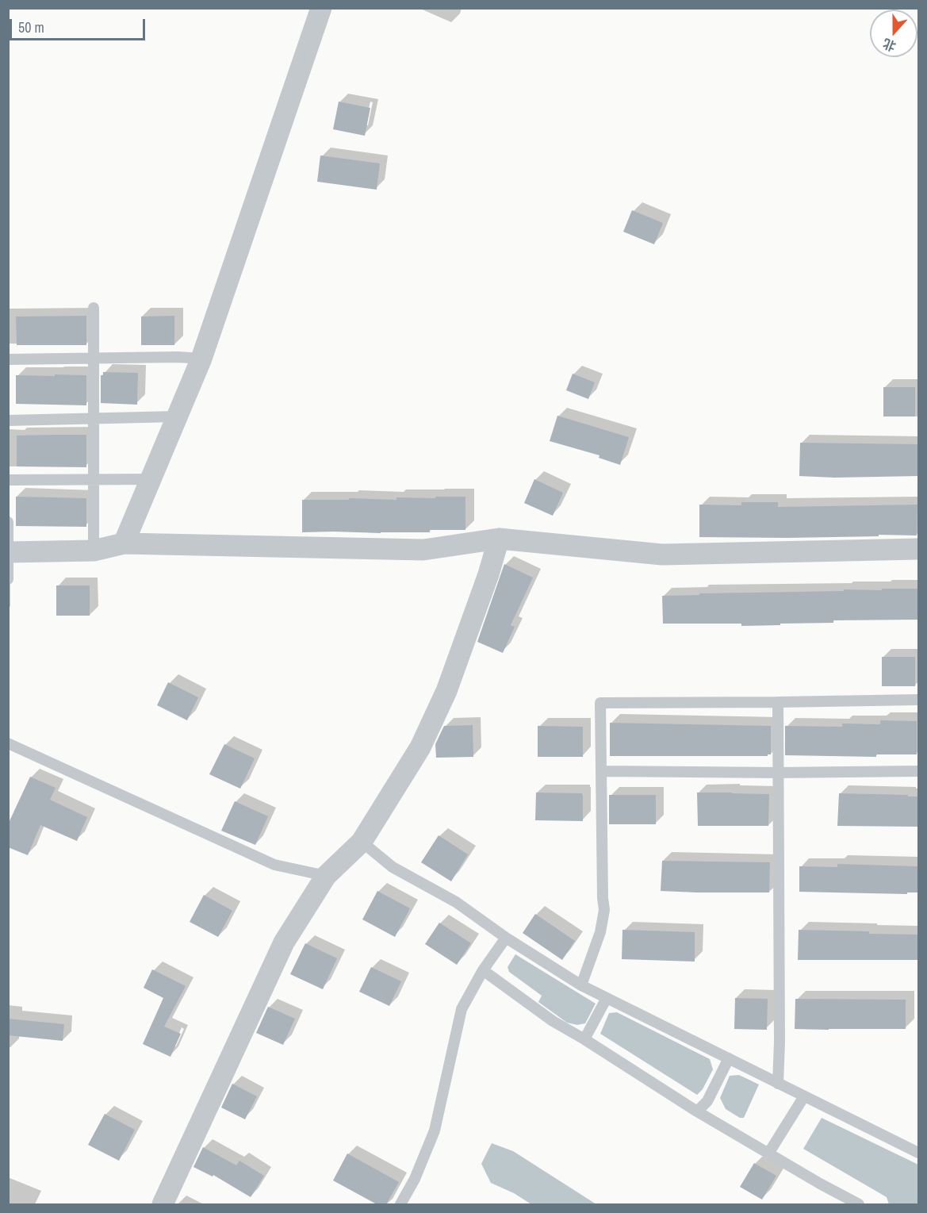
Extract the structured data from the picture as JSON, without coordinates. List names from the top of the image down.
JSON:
{
  "scale_bar": "50 m",
  "north": "bottom"
}
